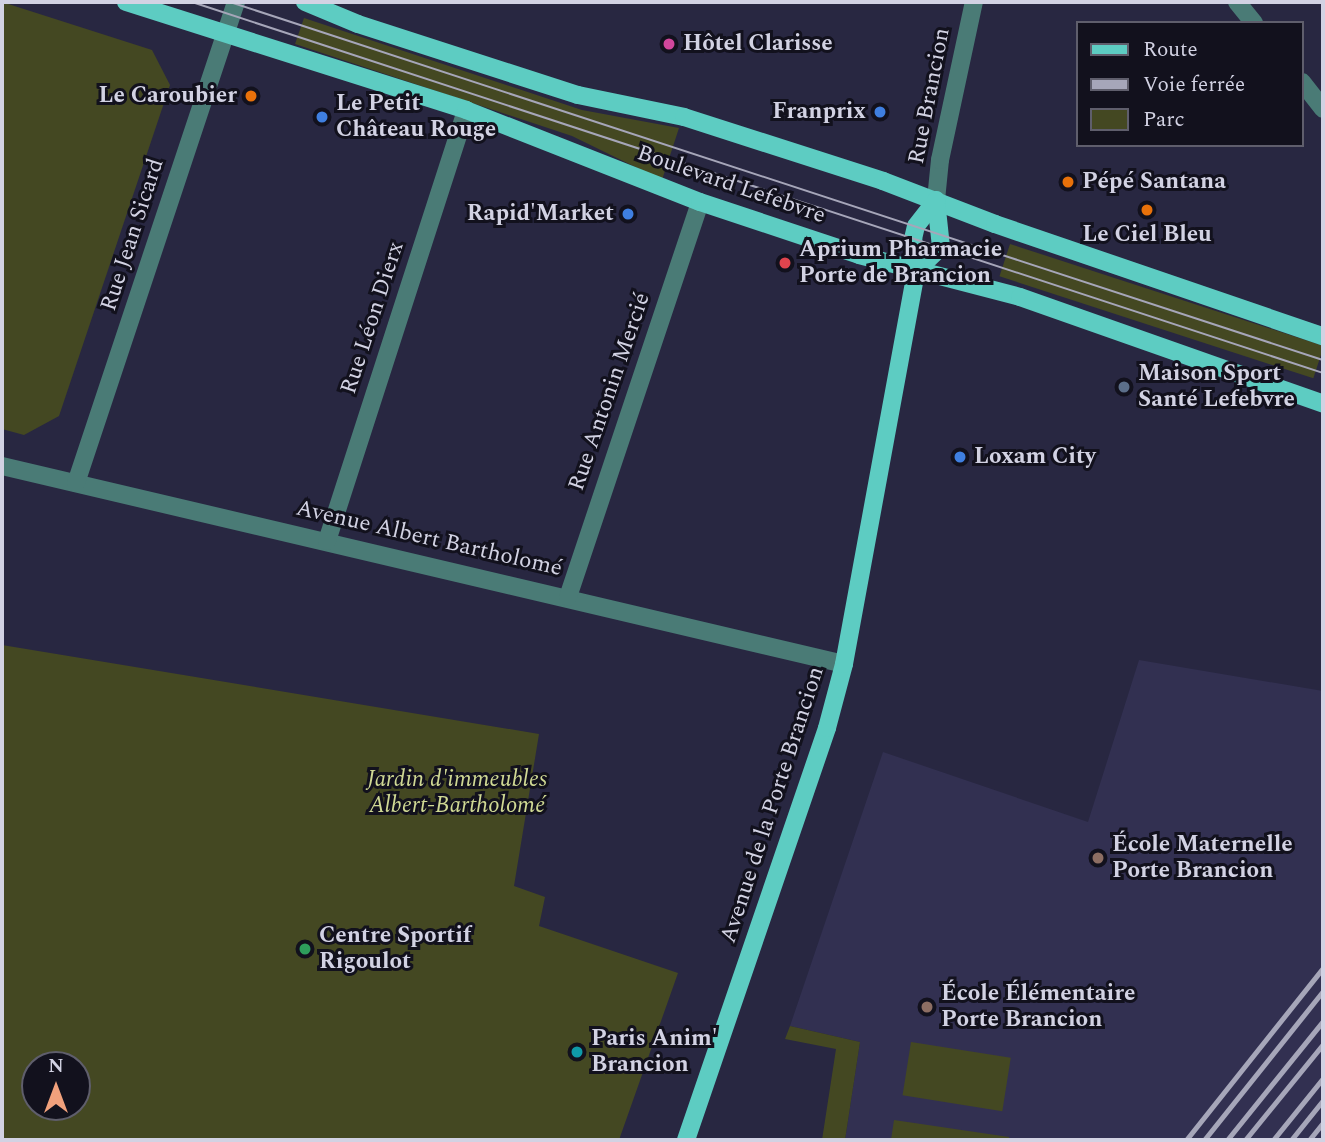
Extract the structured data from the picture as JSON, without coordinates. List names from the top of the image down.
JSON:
{
  "streets": {
    "main road": ["Boulevard Lefebvre", "Avenue de la Porte Brancion"],
    "street": [
      "Rue Brancion",
      "Rue Jean Sicard",
      "Rue Léon Dierx",
      "Rue Antonin Mercié",
      "Avenue Albert Bartholomé"
    ]
  },
  "crossings": [
    ["Rue Brancion", "Boulevard Lefebvre"],
    ["Rue Brancion", "Avenue de la Porte Brancion"],
    ["Boulevard Lefebvre", "Rue Jean Sicard"],
    ["Boulevard Lefebvre", "Rue Léon Dierx"],
    ["Boulevard Lefebvre", "Rue Antonin Mercié"],
    ["Boulevard Lefebvre", "Avenue de la Porte Brancion"],
    ["Rue Jean Sicard", "Avenue Albert Bartholomé"],
    ["Rue Léon Dierx", "Avenue Albert Bartholomé"],
    ["Rue Antonin Mercié", "Avenue Albert Bartholomé"],
    ["Avenue Albert Bartholomé", "Avenue de la Porte Brancion"]
  ],
  "parks": ["Jardin d'immeubles Albert-Bartholomé"],
  "places": [
    "Hôtel Clarisse",
    "Le Caroubier",
    "Franprix",
    "Le Petit Château Rouge",
    "Pépé Santana",
    "Le Ciel Bleu",
    "Rapid'Market",
    "Aprium Pharmacie Porte de Brancion",
    "Maison Sport Santé Lefebvre",
    "Loxam City",
    "École Maternelle Porte Brancion",
    "Centre Sportif Rigoulot",
    "École Élémentaire Porte Brancion",
    "Paris Anim' Brancion"
  ],
  "legend": ["Route", "Voie ferrée", "Parc"],
  "north": "top"
}
